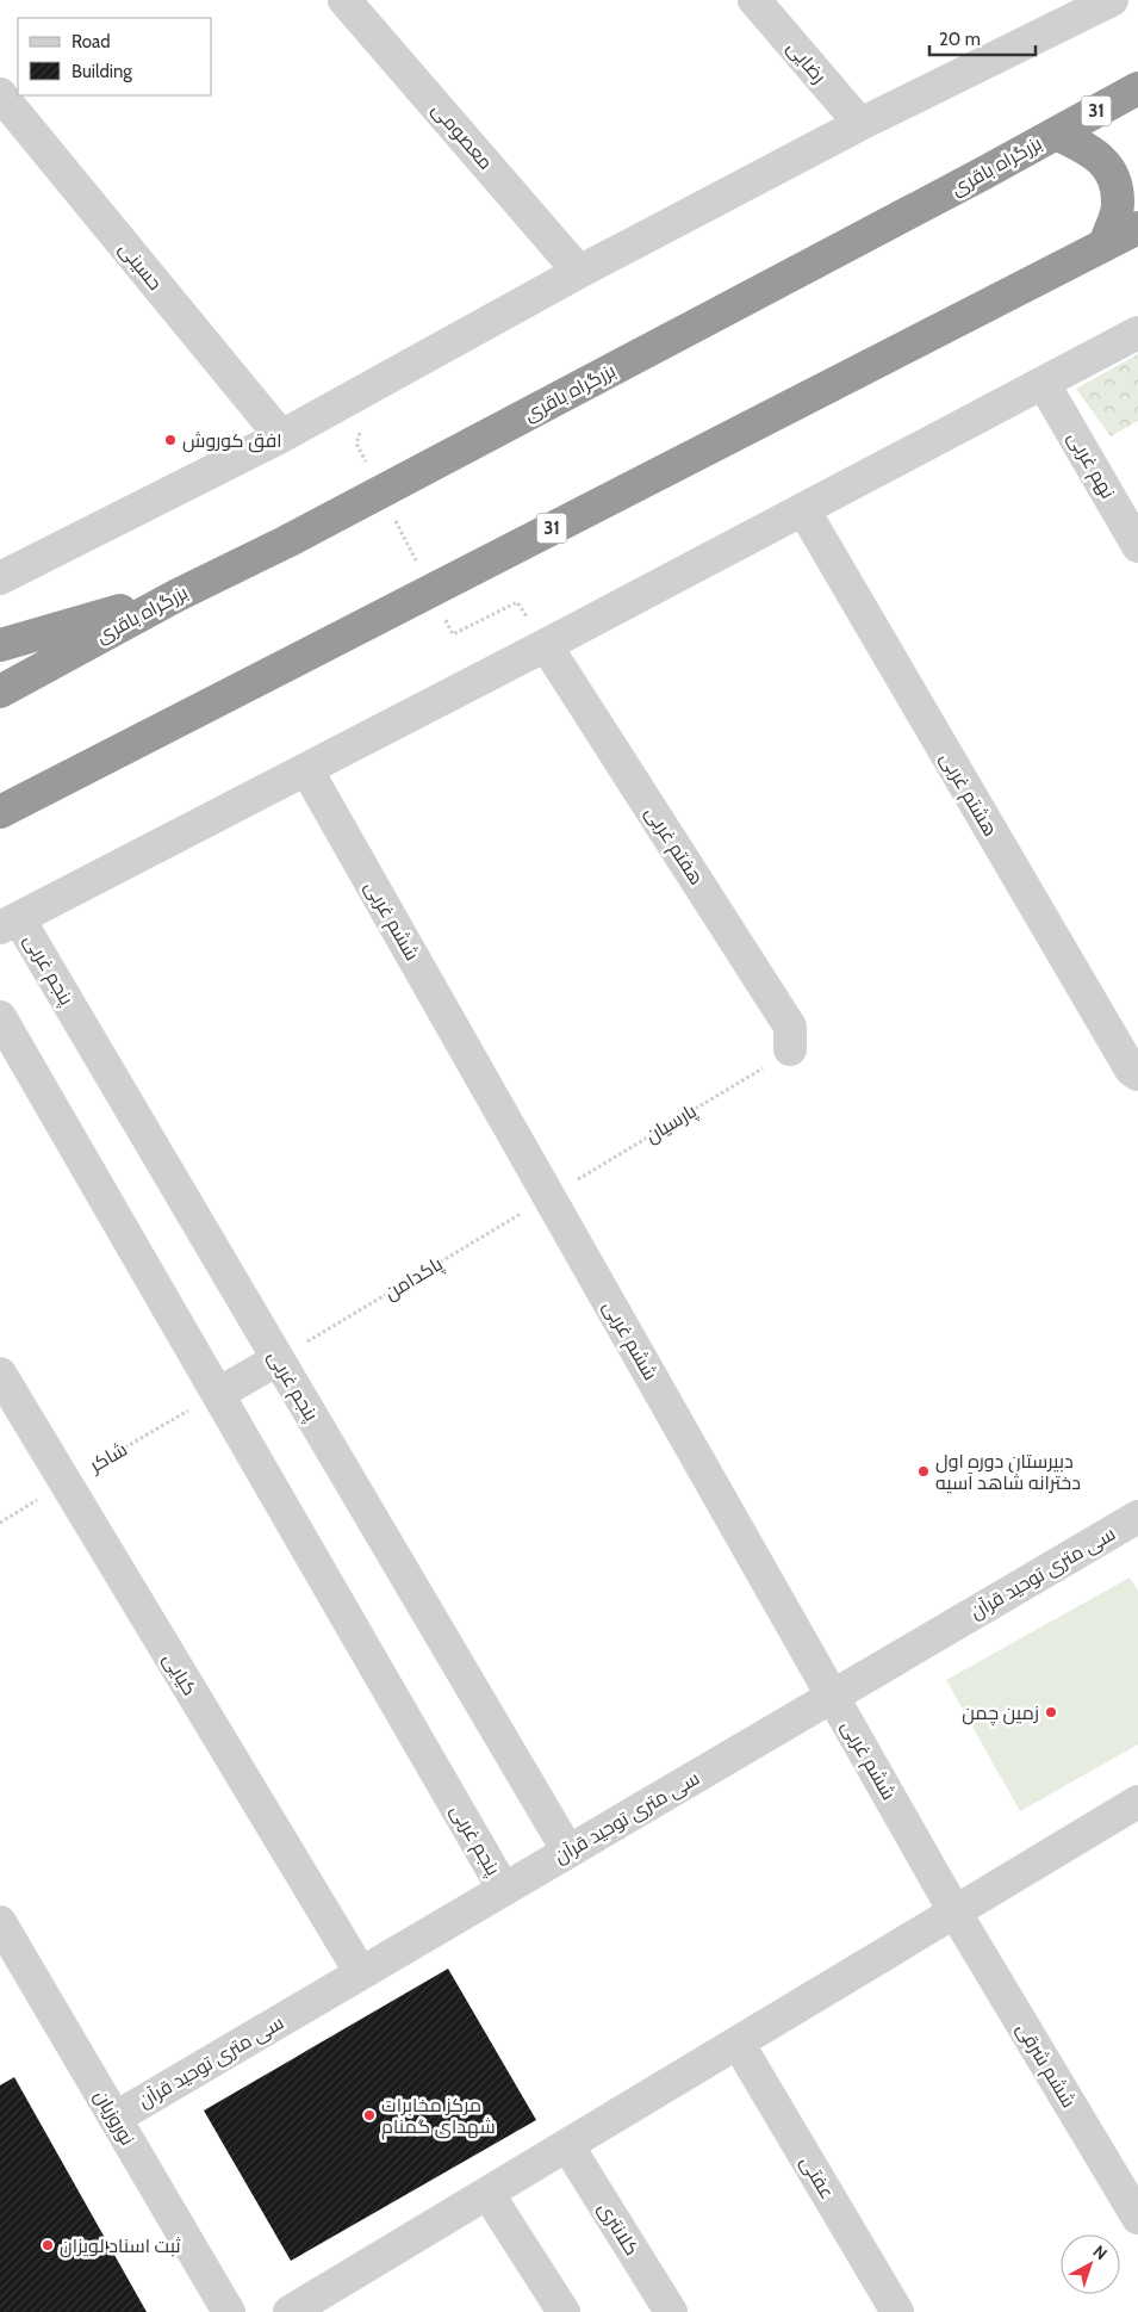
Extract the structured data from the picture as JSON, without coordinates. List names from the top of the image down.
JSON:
{
  "streets": {
    "highway": ["31", "بزرگراه باقری"],
    "street": [
      "رضایی",
      "معصومی",
      "حسینی",
      "نهم غربی",
      "هشتم غربی",
      "هفتم غربی",
      "ششم غربی",
      "پنجم غربی",
      "سی متری توحید قرآن",
      "کیایی",
      "ششم شرقی",
      "نوروزیان",
      "عفتی",
      "کلانتری"
    ],
    "path": ["پارسیان", "پاکدامن", "شاکر"]
  },
  "crossings": [
    ["هفتم غربی", "پارسیان"],
    ["ششم غربی", "پارسیان"],
    ["ششم غربی", "پاکدامن"],
    ["ششم غربی", "سی متری توحید قرآن"],
    ["ششم غربی", "ششم شرقی"],
    ["پنجم غربی", "پاکدامن"],
    ["پنجم غربی", "شاکر"],
    ["پنجم غربی", "سی متری توحید قرآن"],
    ["پارسیان", "پاکدامن"],
    ["شاکر", "کیایی"],
    ["سی متری توحید قرآن", "کیایی"],
    ["سی متری توحید قرآن", "نوروزیان"]
  ],
  "places": [
    "افق کوروش",
    "دبیرستان دوره اول دخترانه شاهد آسیه",
    "زمین چمن",
    "مرکز مخابرات شهدای گمنام",
    "ثبت اسناد لویزان"
  ],
  "legend": ["Road", "Building"],
  "scale_bar": "20 m",
  "north": "top right"
}
